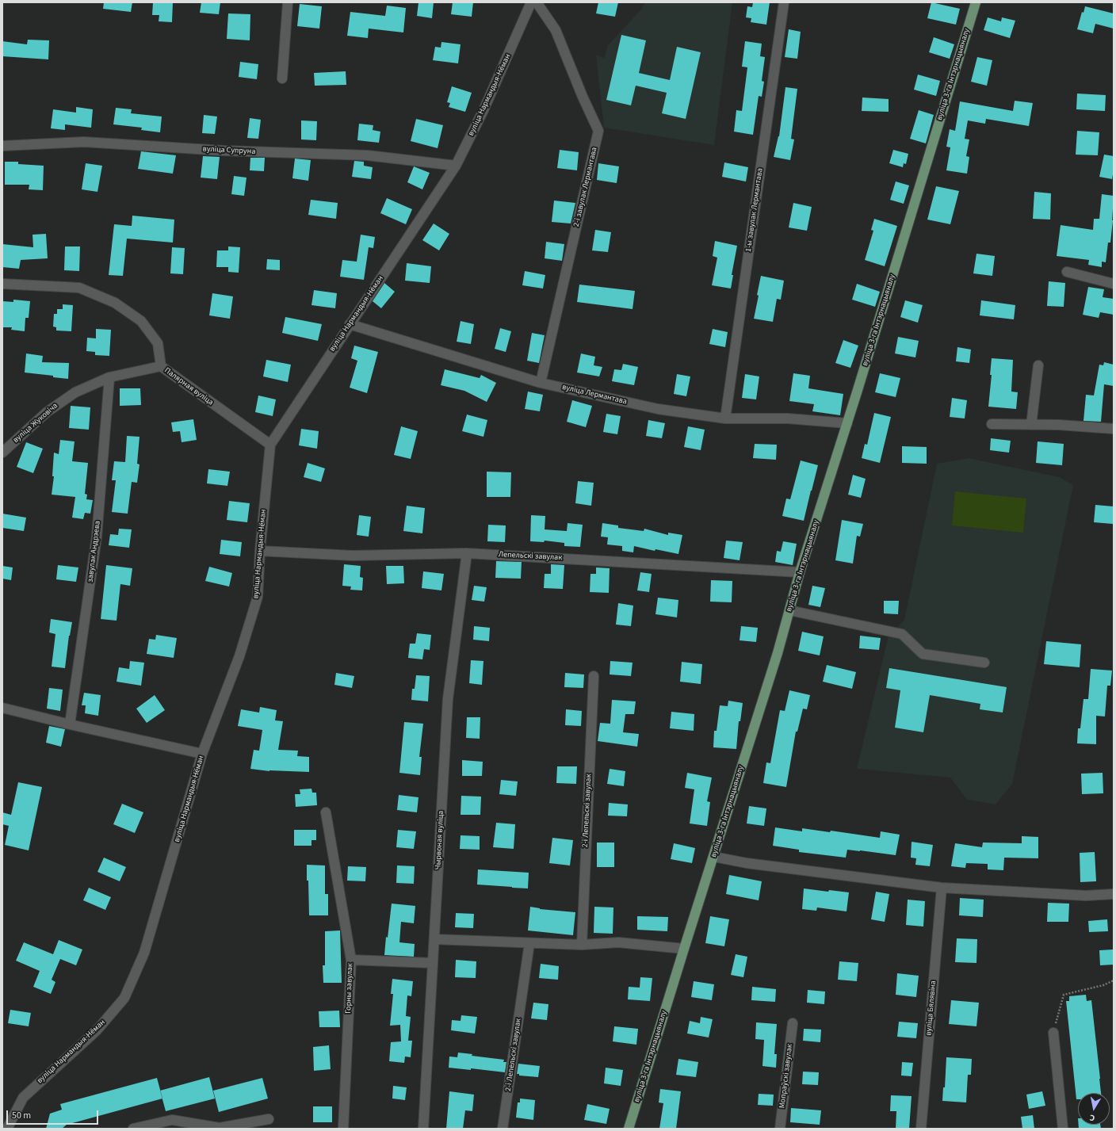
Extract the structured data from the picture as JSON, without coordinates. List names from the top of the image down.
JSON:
{
  "streets": {
    "main road": ["вуліца 3-га Інтэрнацыяналу"],
    "street": [
      "вуліца Нармандыя-Нёман",
      "вуліца Супруна",
      "2-і завулак Лермантава",
      "1-ы завулак Лермантава",
      "Палярная вуліца",
      "вуліца Лермантава",
      "вуліца Жуковіча",
      "завулак Андрэева",
      "Лепельскі завулак",
      "2-і Лепельскі завулак",
      "Чырвоная вуліца",
      "Горны завулак",
      "вуліца Бялявіна",
      "Мопраўскі завулак"
    ]
  },
  "crossings": [
    ["вуліца 3-га Інтэрнацыяналу", "вуліца Лермантава"],
    ["вуліца 3-га Інтэрнацыяналу", "Лепельскі завулак"],
    ["вуліца Нармандыя-Нёман", "вуліца Супруна"],
    ["вуліца Нармандыя-Нёман", "Палярная вуліца"],
    ["вуліца Нармандыя-Нёман", "вуліца Лермантава"],
    ["вуліца Нармандыя-Нёман", "Лепельскі завулак"],
    ["2-і завулак Лермантава", "вуліца Лермантава"],
    ["1-ы завулак Лермантава", "вуліца Лермантава"],
    ["Палярная вуліца", "вуліца Жуковіча"],
    ["вуліца Жуковіча", "завулак Андрэева"],
    ["Лепельскі завулак", "Чырвоная вуліца"]
  ],
  "scale_bar": "50 m",
  "north": "bottom"
}
